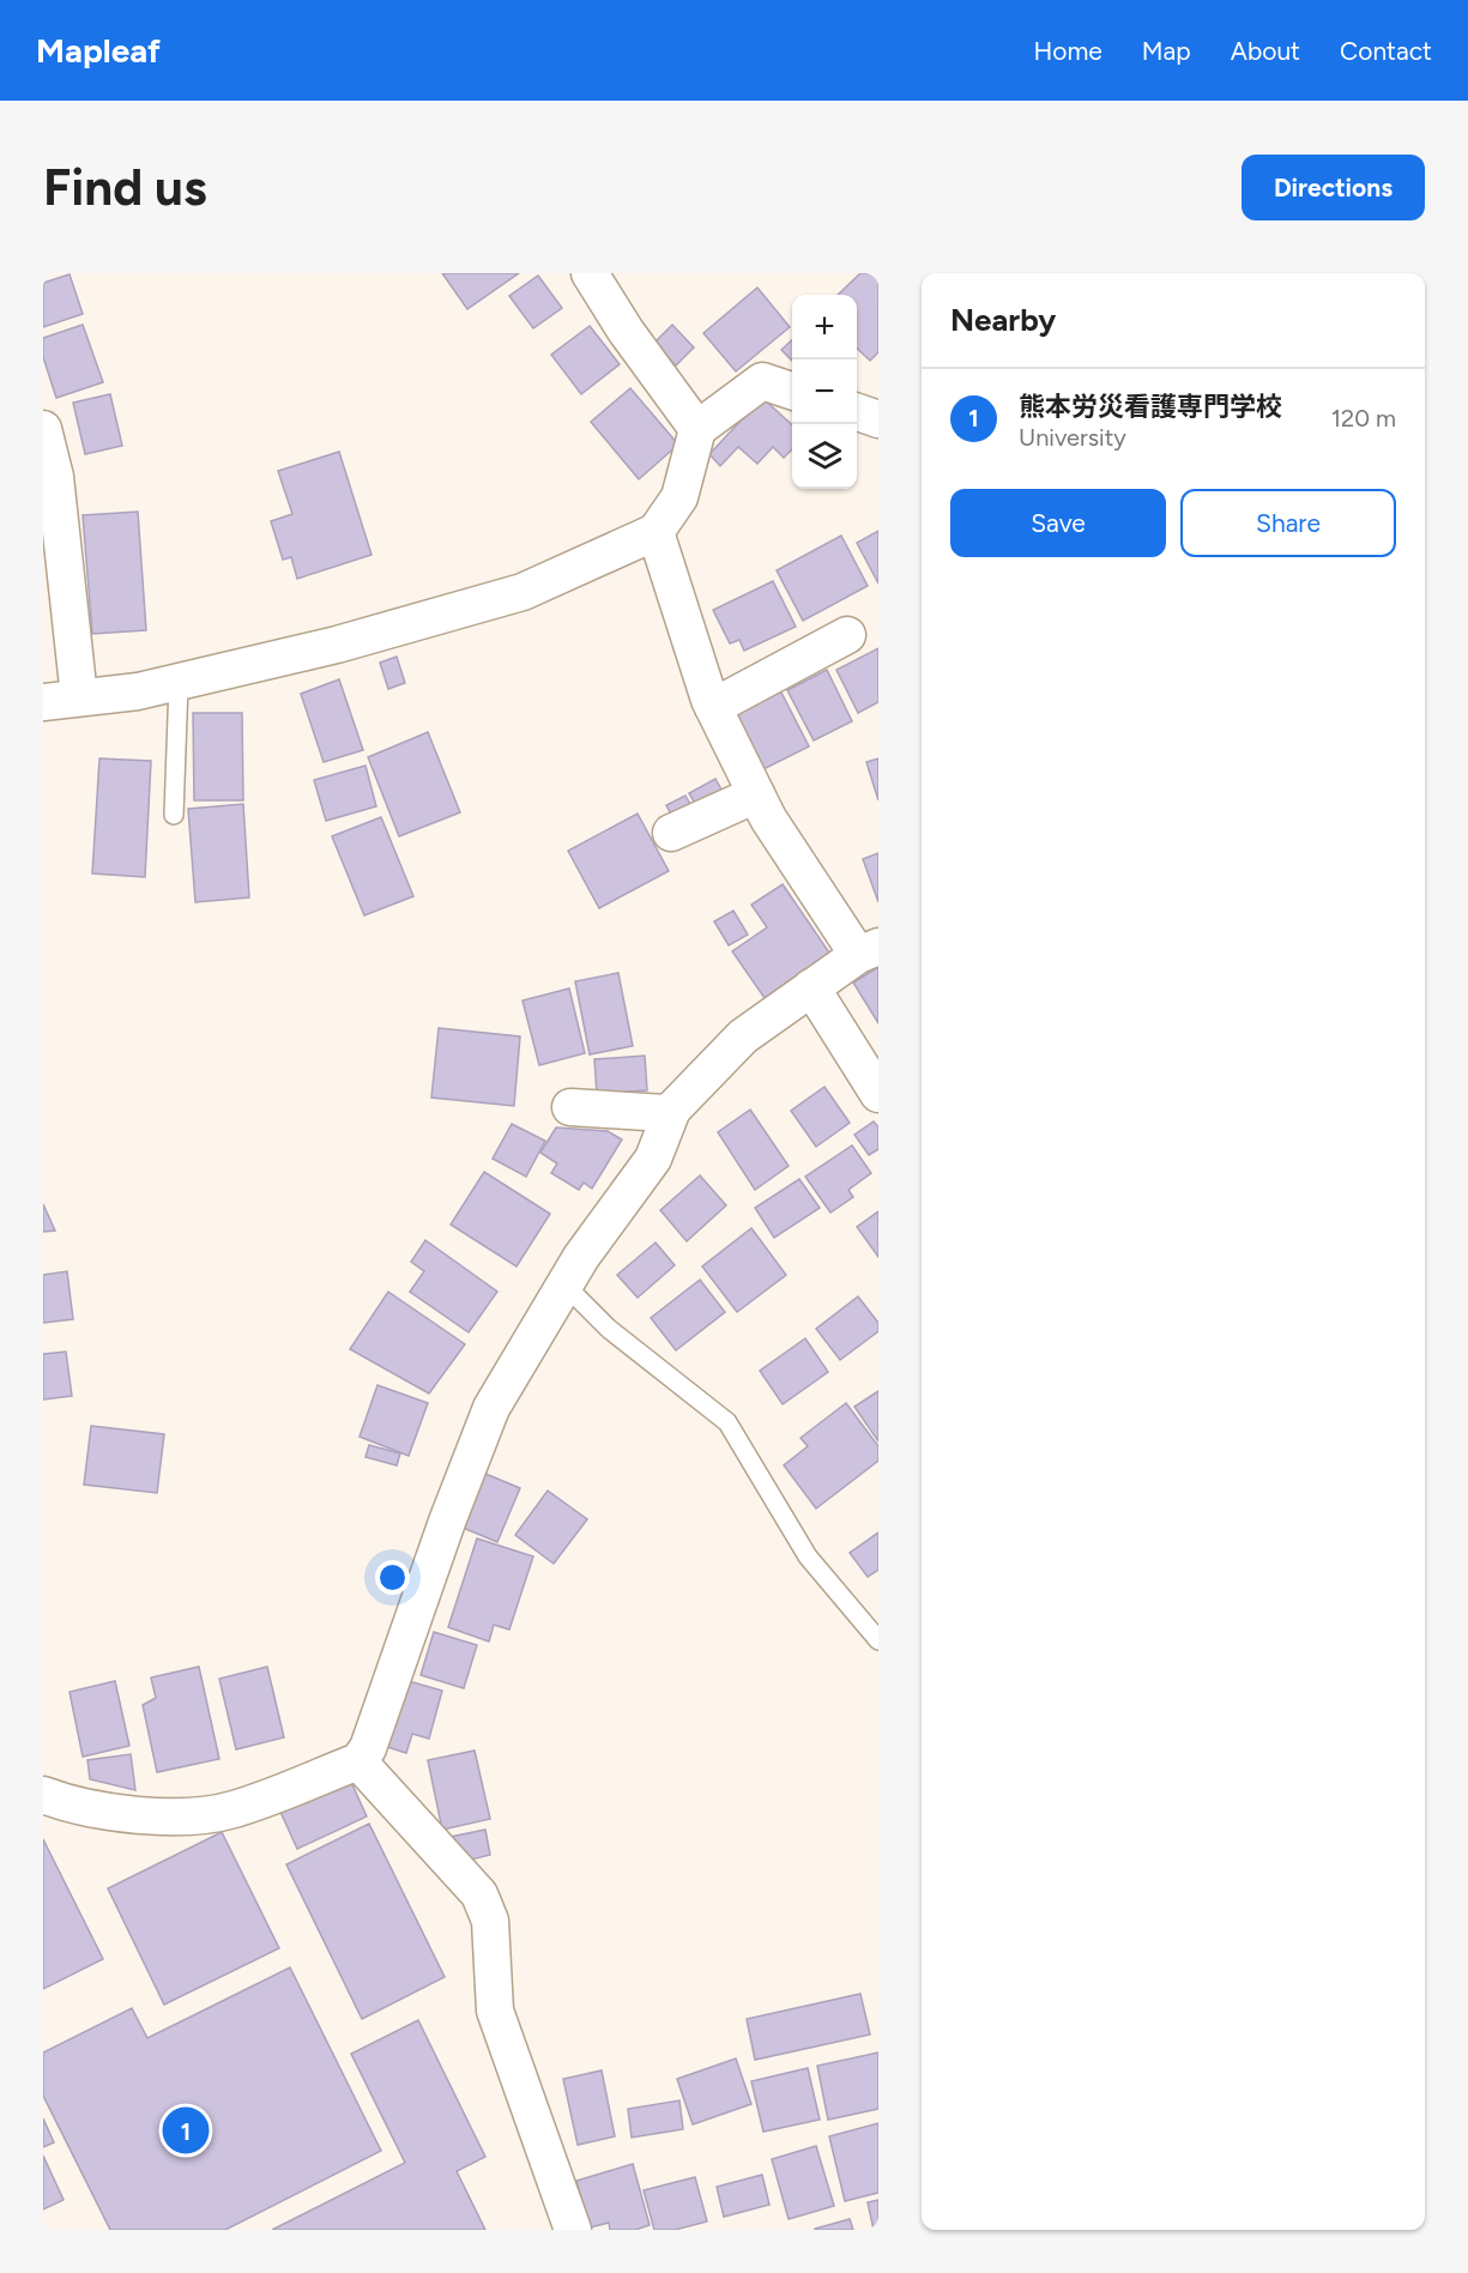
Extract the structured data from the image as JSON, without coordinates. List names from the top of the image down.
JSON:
{
  "page": {
    "header": "Mapleaf",
    "nav": [
      "Home",
      "Map",
      "About",
      "Contact"
    ],
    "buttons": [
      "Directions",
      ["Save", "Share"]
    ],
    "title": "Find us",
    "heading": "Nearby",
    "map_buttons": ["+", "−"],
    "list": [
      {
        "mark": "1",
        "name": "熊本労災看護専門学校",
        "note": "University",
        "value": "120 m"
      }
    ],
    "pins": "1"
  }
}
